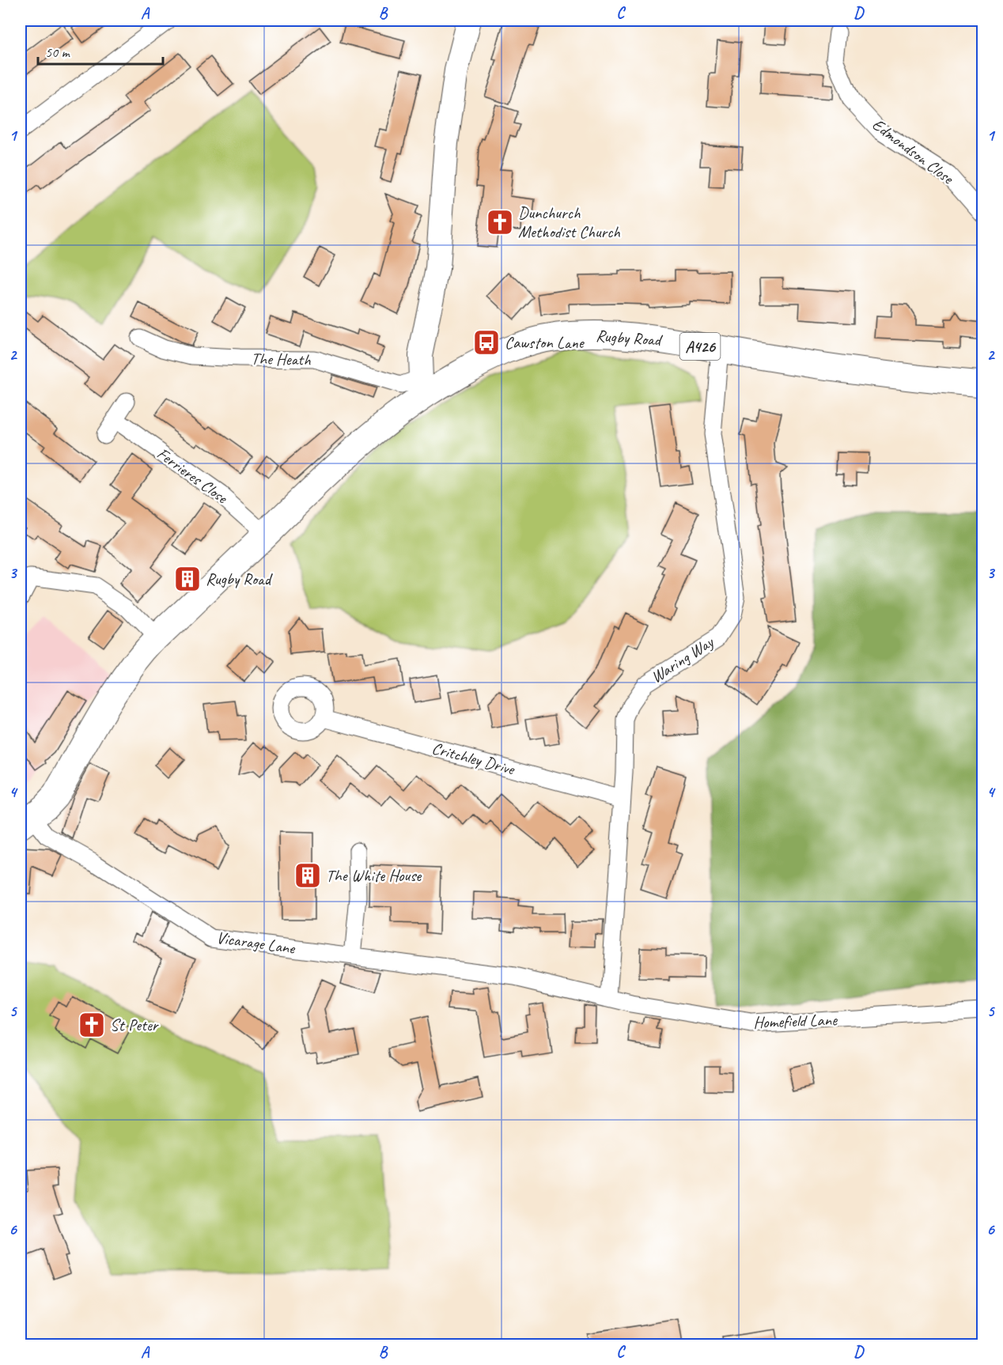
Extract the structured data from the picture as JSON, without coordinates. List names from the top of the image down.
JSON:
{
  "streets": {
    "main road": ["Rugby Road", "A426"],
    "street": [
      "Edmondson Close",
      "The Heath",
      "Ferrieres Close",
      "Waring Way",
      "Critchley Drive",
      "Vicarage Lane",
      "Homefield Lane"
    ]
  },
  "crossings": [
    ["Rugby Road", "The Heath"],
    ["Rugby Road", "Ferrieres Close"],
    ["Rugby Road", "Waring Way"],
    ["Rugby Road", "Vicarage Lane"],
    ["Waring Way", "Critchley Drive"],
    ["Waring Way", "Homefield Lane"],
    ["Vicarage Lane", "Homefield Lane"]
  ],
  "places": {
    "church": ["Dunchurch Methodist Church", "St Peter"],
    "bus stop": ["Cawston Lane"],
    "building": ["Rugby Road", "The White House"]
  },
  "scale_bar": "50 m",
  "grid": {
    "columns": [
      "A",
      "B",
      "C",
      "D"
    ],
    "rows": [
      "1",
      "2",
      "3",
      "4",
      "5",
      "6"
    ]
  }
}
